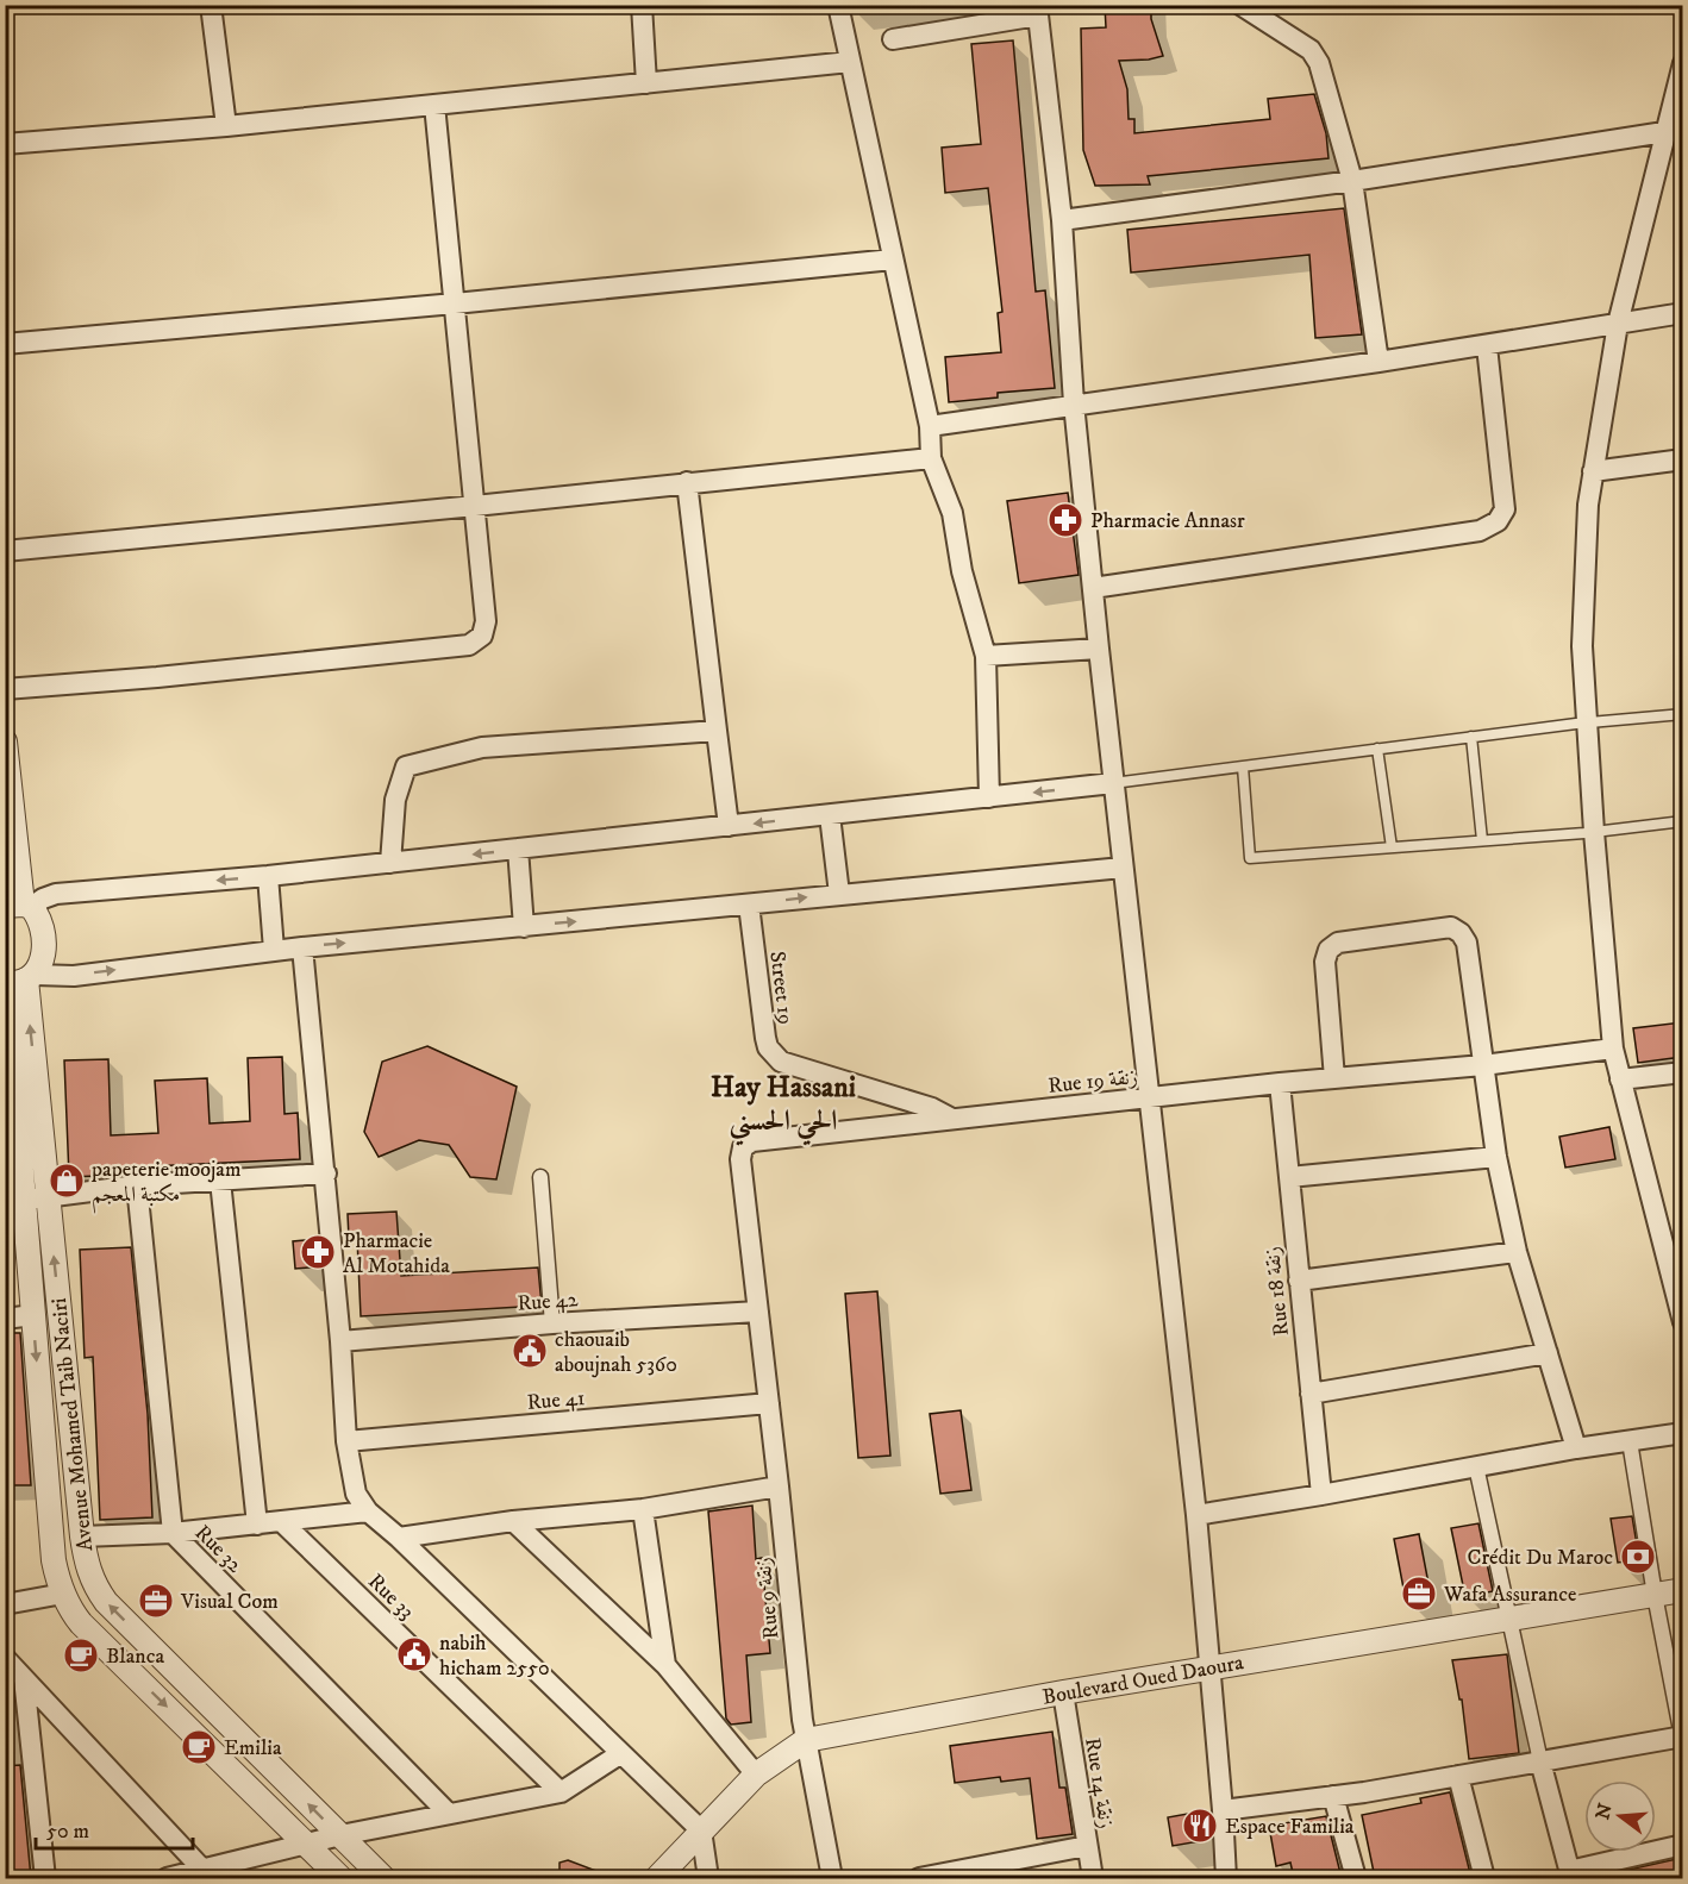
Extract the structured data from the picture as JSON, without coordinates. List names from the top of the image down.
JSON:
{
  "streets": {
    "street": [
      "Street 19",
      "Rue 19 زنقة",
      "Rue 18 زنقة",
      "Rue 42",
      "Rue 41",
      "Avenue Mohamed Taib Naciri",
      "Rue 32",
      "Rue 33",
      "Rue 9 زنقة",
      "Boulevard Oued Daoura",
      "Rue 14 زنقة"
    ]
  },
  "crossings": [
    ["Street 19", "Rue 19 زنقة"],
    ["Rue 19 زنقة", "Rue 18 زنقة"],
    ["Rue 19 زنقة", "Rue 42"],
    ["Rue 19 زنقة", "Rue 9 زنقة"],
    ["Rue 42", "Rue 9 زنقة"],
    ["Rue 41", "Rue 9 زنقة"],
    ["Rue 9 زنقة", "Boulevard Oued Daoura"],
    ["Boulevard Oued Daoura", "Rue 14 زنقة"]
  ],
  "districts": ["Hay Hassani الحي الحسني"],
  "places": {
    "pharmacy": ["Pharmacie Annasr", "Pharmacie Al Motahida"],
    "shop": ["papeterie moojam مكتبة المعجم"],
    "public building": ["chaouaib aboujnah 5360", "nabih hicham 2550"],
    "bank": ["Crédit Du Maroc"],
    "office": ["Wafa Assurance", "Visual Com"],
    "cafe": ["Blanca", "Emilia"],
    "restaurant": ["Espace Familia"]
  },
  "scale_bar": "50 m",
  "north": "left"
}
